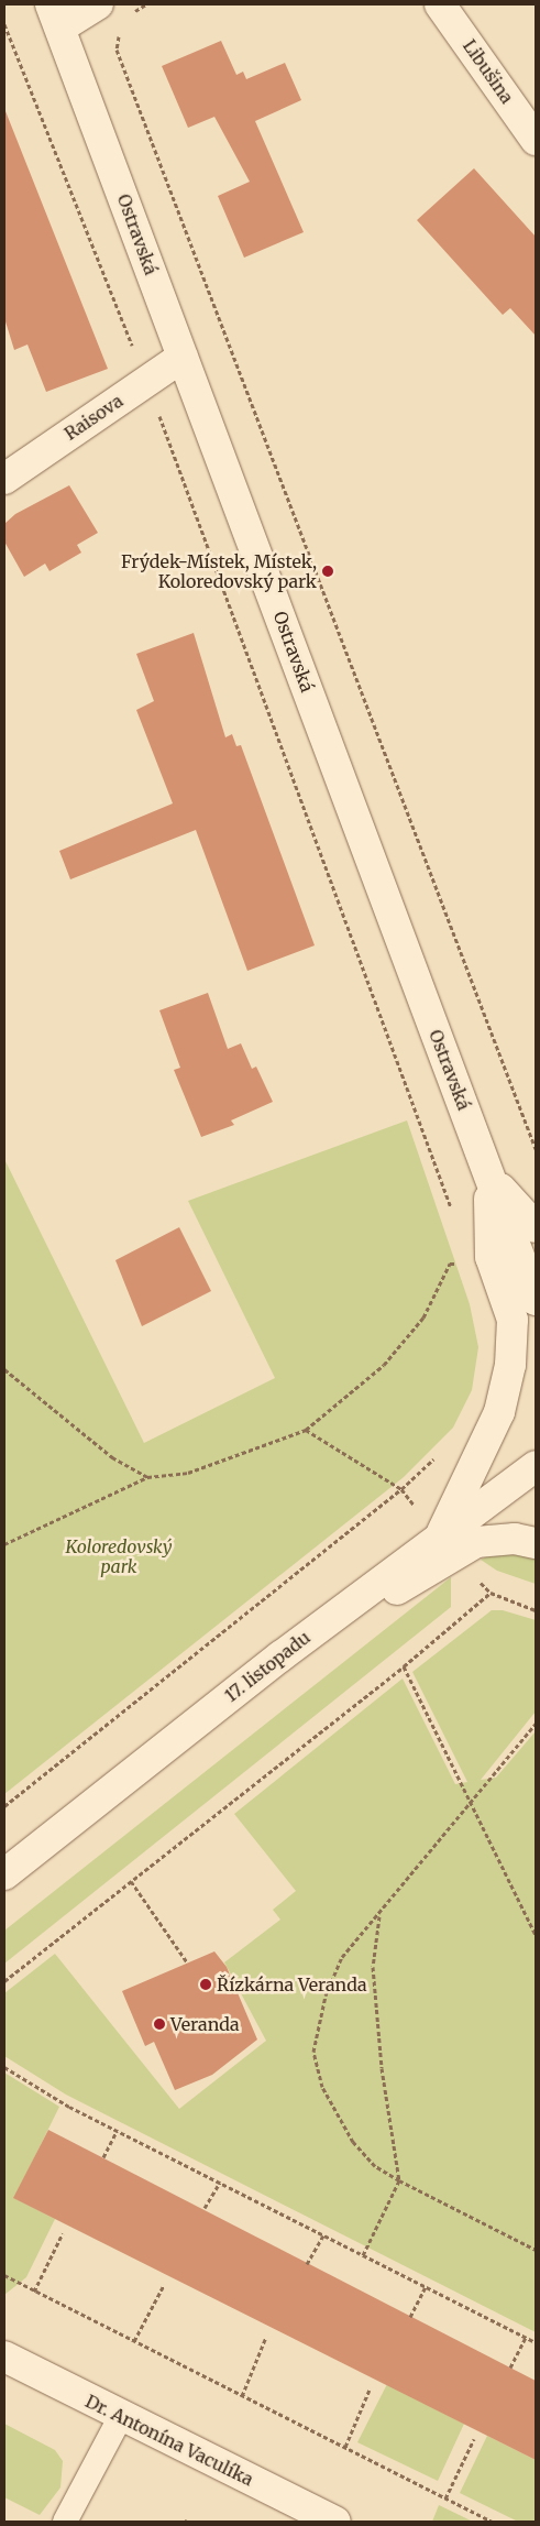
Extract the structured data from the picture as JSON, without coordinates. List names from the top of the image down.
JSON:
{
  "streets": {
    "street": [
      "Libušina",
      "Ostravská",
      "Raisova",
      "17. listopadu",
      "Dr. Antonína Vaculíka"
    ]
  },
  "crossings": [
    ["Ostravská", "Raisova"]
  ],
  "parks": ["Koloredovský park"],
  "places": ["Frýdek-Místek, Místek, Koloredovský park", "Řízkárna Veranda", "Veranda"]
}
